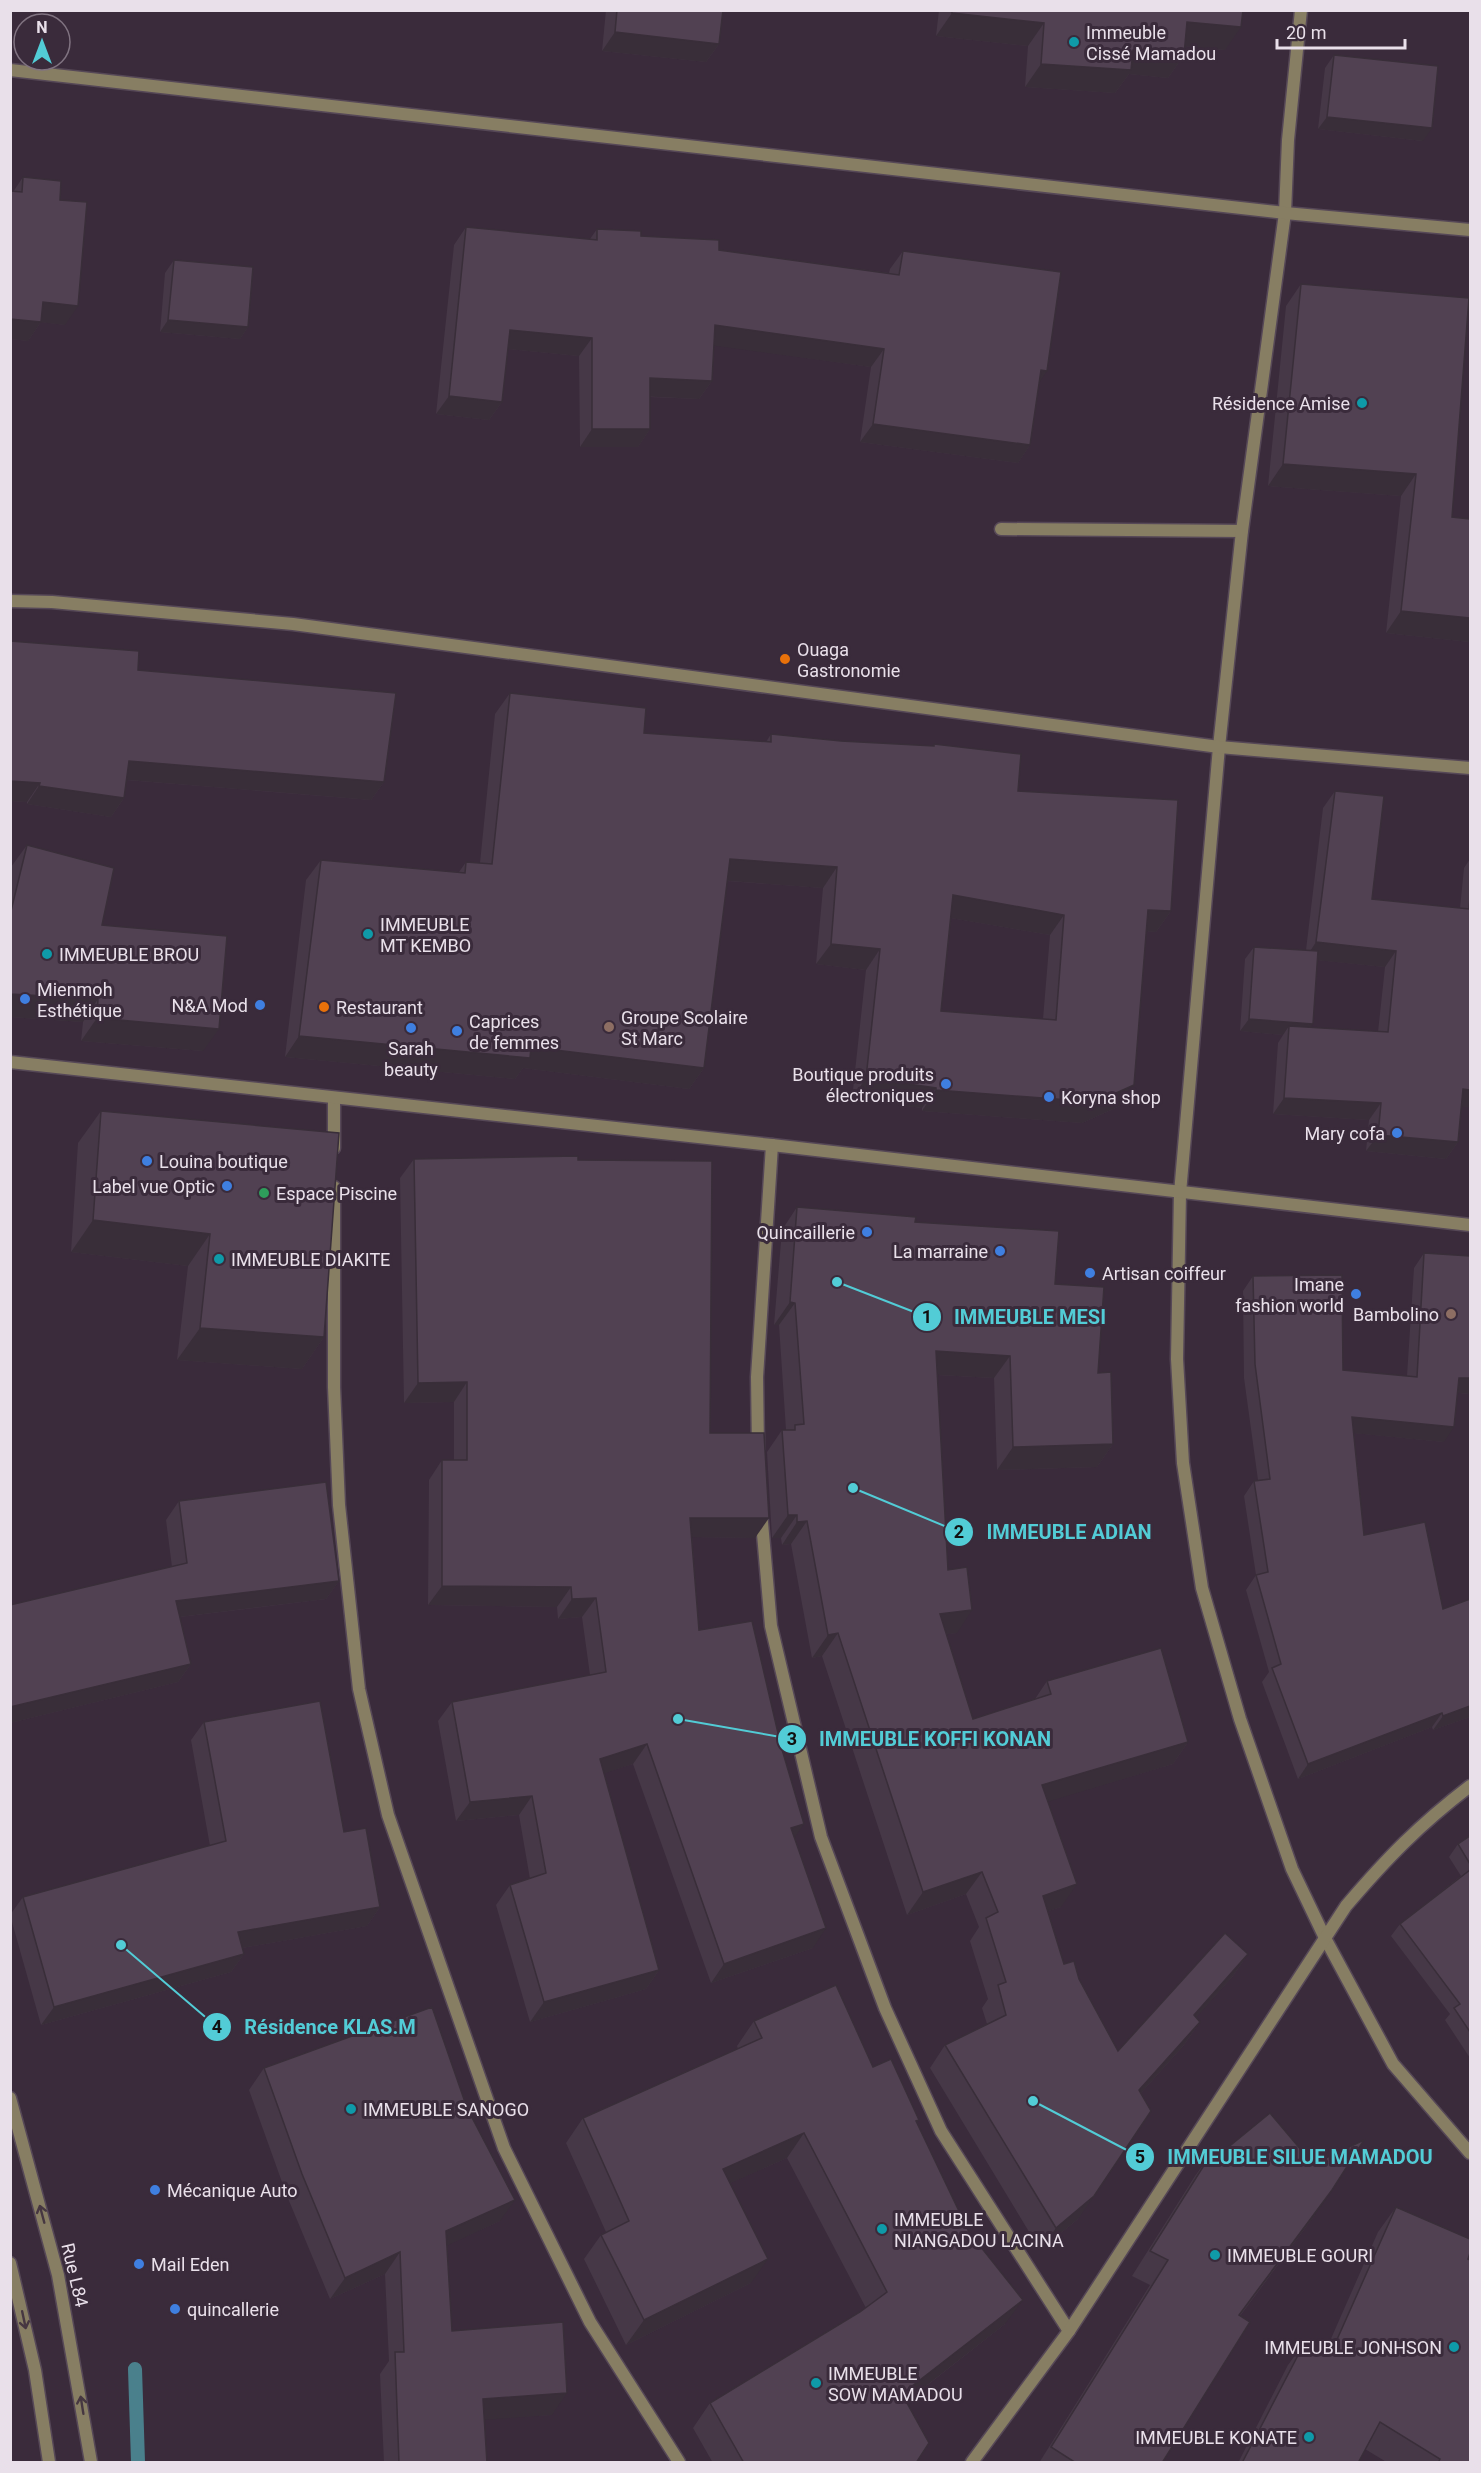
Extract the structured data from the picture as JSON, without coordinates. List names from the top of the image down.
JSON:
{
  "streets": {
    "street": ["Rue L84"]
  },
  "places": [
    "Immeuble Cissé Mamadou",
    "Résidence Amise",
    "Ouaga Gastronomie",
    "IMMEUBLE MT KEMBO",
    "IMMEUBLE BROU",
    "Mienmoh Esthétique",
    "N&A Mod",
    "Restaurant",
    "Groupe Scolaire St Marc",
    "Sarah beauty",
    "Caprices de femmes",
    "Boutique produits électroniques",
    "Koryna shop",
    "Mary cofa",
    "Louina boutique",
    "Label vue Optic",
    "Espace Piscine",
    "Quincaillerie",
    "La marraine",
    "IMMEUBLE DIAKITE",
    "Artisan coiffeur",
    "IMMEUBLE MESI",
    "Imane fashion world",
    "Bambolino",
    "IMMEUBLE ADIAN",
    "IMMEUBLE KOFFI KONAN",
    "Résidence KLAS.M",
    "IMMEUBLE SILUE MAMADOU",
    "IMMEUBLE SANOGO",
    "Mécanique Auto",
    "IMMEUBLE NIANGADOU LACINA",
    "IMMEUBLE GOURI",
    "Mail Eden",
    "quincallerie",
    "IMMEUBLE JONHSON",
    "IMMEUBLE SOW MAMADOU",
    "IMMEUBLE KONATE"
  ],
  "scale_bar": "20 m",
  "north": "top"
}
